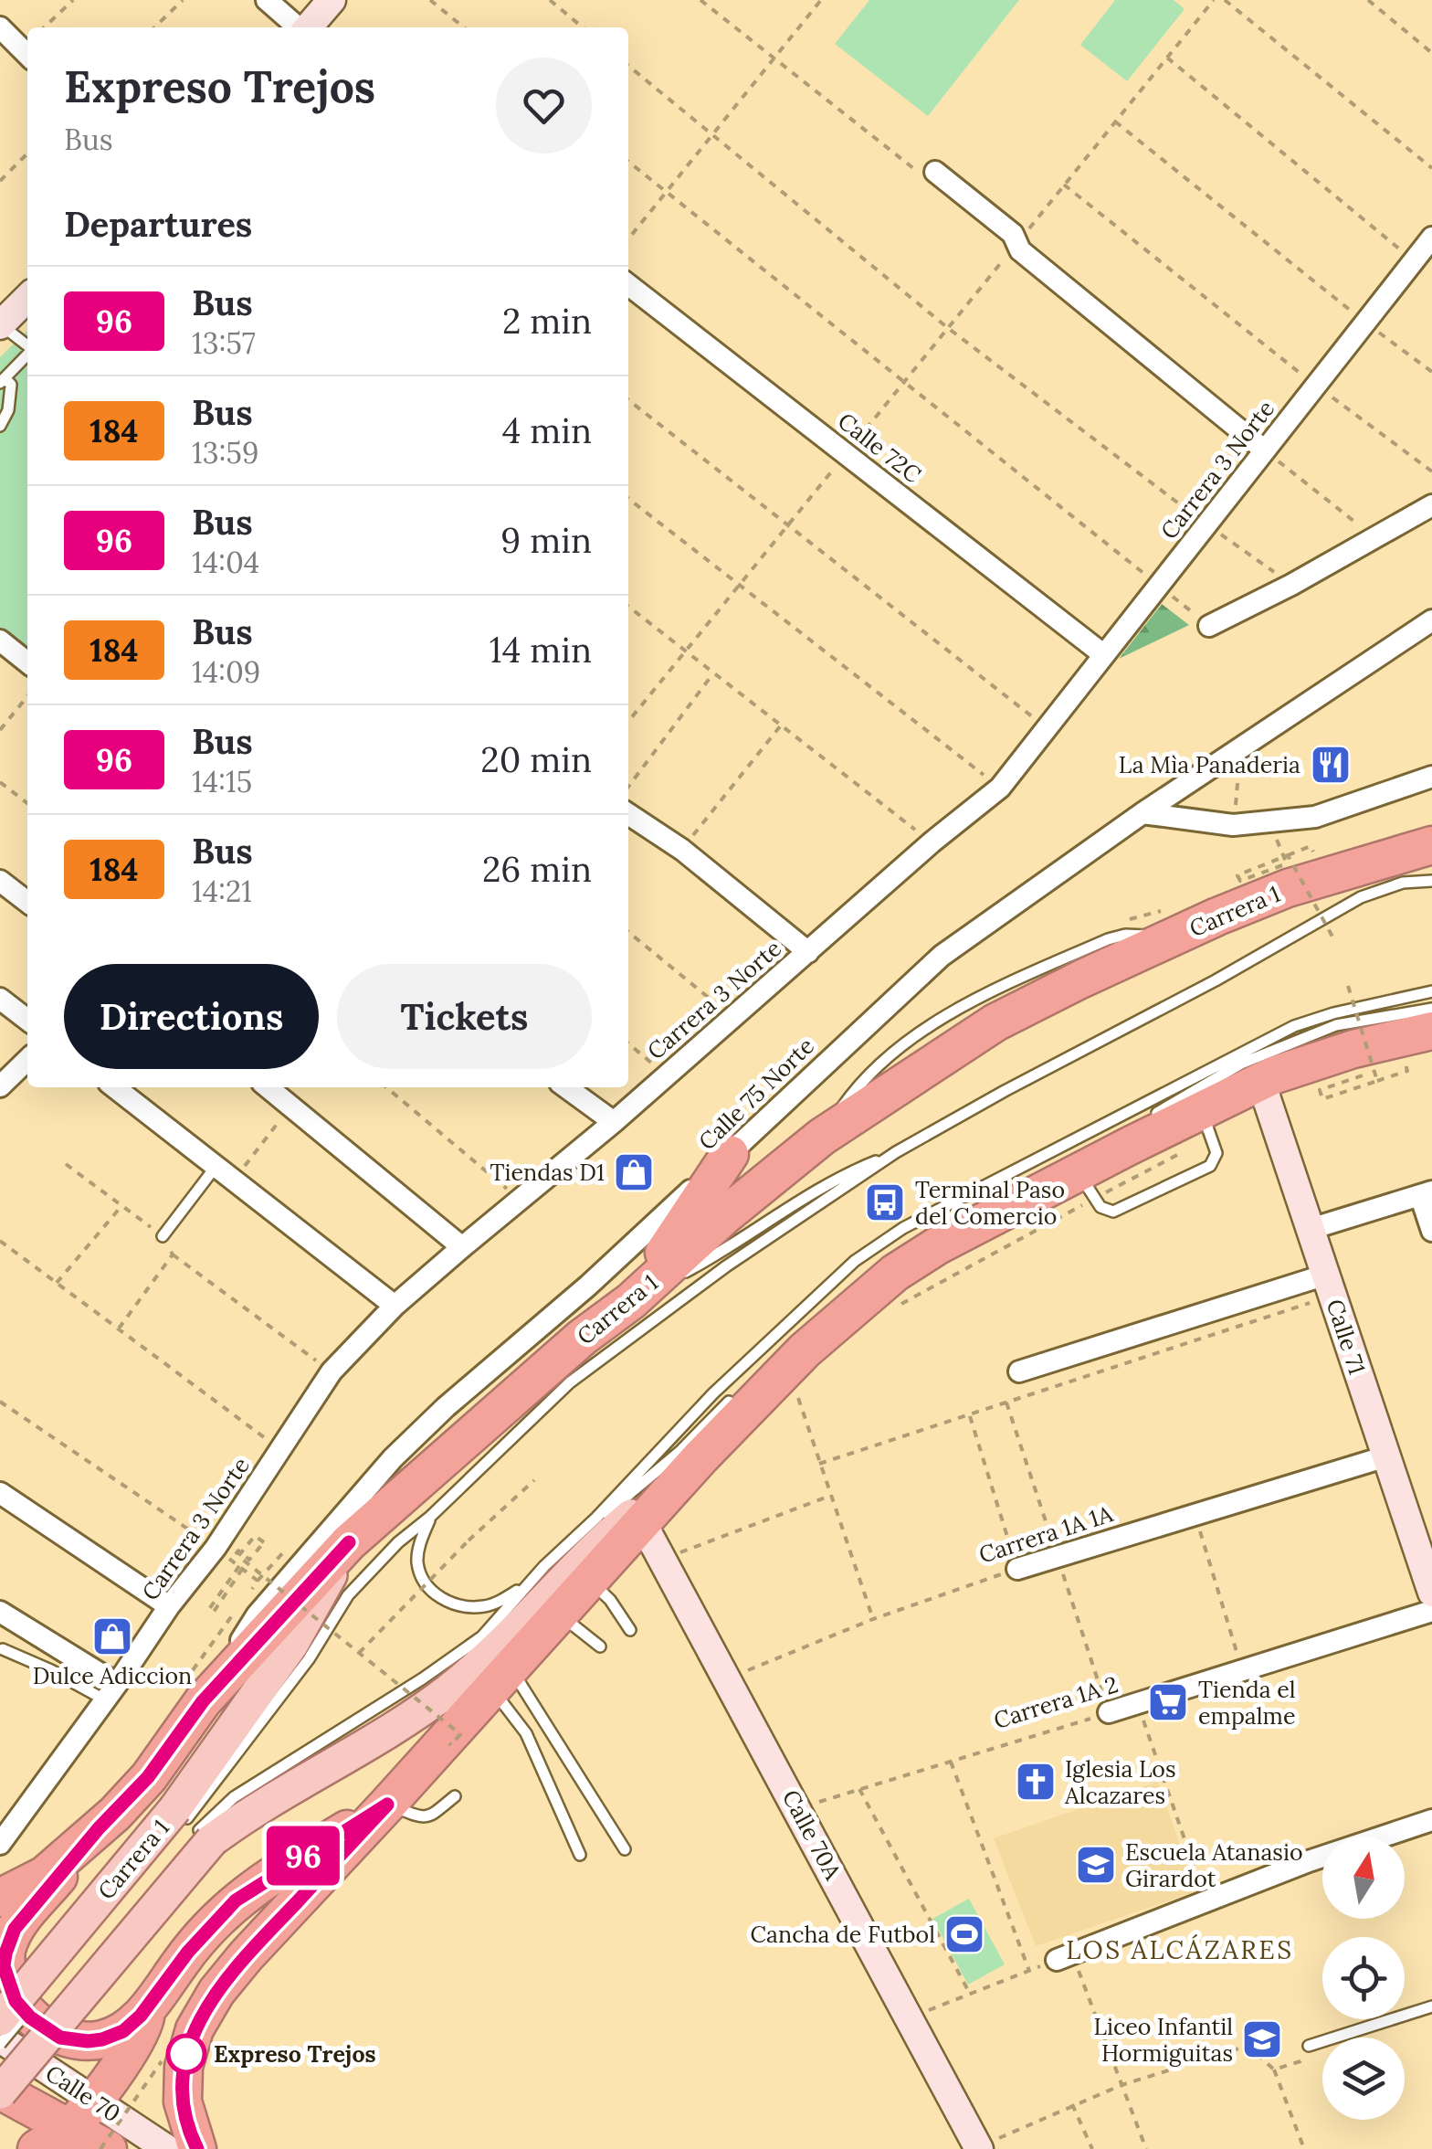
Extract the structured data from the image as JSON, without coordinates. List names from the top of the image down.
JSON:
{
  "streets": {
    "highway": ["Carrera 1"],
    "street": [
      "Calle 72C",
      "Carrera 3 Norte",
      "Calle 75 Norte",
      "Calle 71",
      "Carrera 1A 1A",
      "Carrera 1A 2",
      "Calle 70A",
      "Calle 70"
    ]
  },
  "crossings": [
    ["Calle 72C", "Carrera 3 Norte"],
    ["Carrera 1", "Calle 71"],
    ["Carrera 1", "Calle 70"],
    ["Calle 71", "Carrera 1A 1A"],
    ["Carrera 1A 1A", "Calle 70A"],
    ["Carrera 1A 2", "Calle 70A"]
  ],
  "districts": ["LOS ALCÁZARES"],
  "places": {
    "restaurant": ["La Mìa Panaderia"],
    "shop": ["Tiendas D1", "Dulce Adiccion"],
    "bus stop": ["Terminal Paso del Comercio"],
    "supermarket": ["Tienda el empalme"],
    "church": ["Iglesia Los Alcazares"],
    "school or university": ["Escuela Atanasio Girardot", "Liceo Infantil Hormiguitas"],
    "sports": ["Cancha de Futbol"],
    "other": ["Expreso Trejos"]
  },
  "lines": ["bus line 96"],
  "north": "top",
  "page": {
    "on_map": "96",
    "heading": [
      ["Expreso Trejos", "Bus"],
      "Departures"
    ],
    "list": [
      {
        "mark": "96",
        "name": "Bus",
        "note": "13:57",
        "value": "2 min"
      },
      {
        "mark": "184",
        "name": "Bus",
        "note": "13:59",
        "value": "4 min"
      },
      {
        "mark": "96",
        "name": "Bus",
        "note": "14:04",
        "value": "9 min"
      },
      {
        "mark": "184",
        "name": "Bus",
        "note": "14:09",
        "value": "14 min"
      },
      {
        "mark": "96",
        "name": "Bus",
        "note": "14:15",
        "value": "20 min"
      },
      {
        "mark": "184",
        "name": "Bus",
        "note": "14:21",
        "value": "26 min"
      }
    ],
    "buttons": ["Directions", "Tickets"]
  }
}
